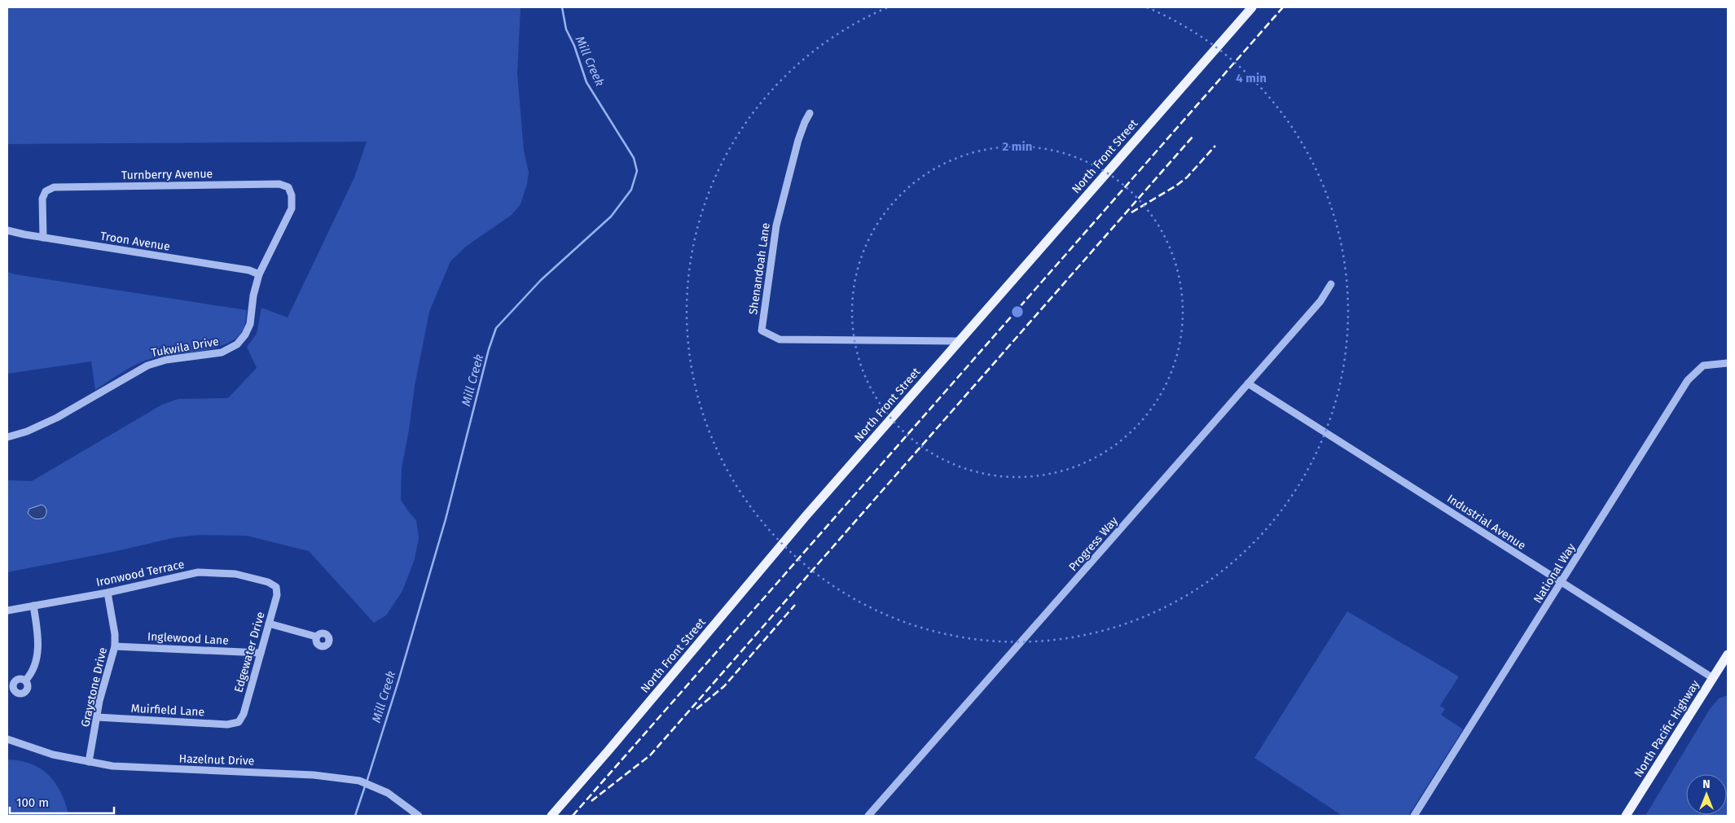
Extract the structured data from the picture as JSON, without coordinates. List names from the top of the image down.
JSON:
{
  "streets": {
    "main road": ["North Front Street", "North Pacific Highway"],
    "street": [
      "Turnberry Avenue",
      "Troon Avenue",
      "Shenandoah Lane",
      "Tukwila Drive",
      "Industrial Avenue",
      "Progress Way",
      "Ironwood Terrace",
      "National Way",
      "Inglewood Lane",
      "Edgewater Drive",
      "Graystone Drive",
      "Muirfield Lane",
      "Hazelnut Drive"
    ]
  },
  "crossings": [
    ["North Front Street", "Shenandoah Lane"],
    ["Turnberry Avenue", "Troon Avenue"],
    ["Turnberry Avenue", "Tukwila Drive"],
    ["Troon Avenue", "Tukwila Drive"],
    ["Industrial Avenue", "Progress Way"],
    ["Industrial Avenue", "National Way"],
    ["Industrial Avenue", "North Pacific Highway"],
    ["Ironwood Terrace", "Edgewater Drive"],
    ["Ironwood Terrace", "Graystone Drive"],
    ["Inglewood Lane", "Edgewater Drive"],
    ["Inglewood Lane", "Graystone Drive"],
    ["Edgewater Drive", "Muirfield Lane"],
    ["Graystone Drive", "Muirfield Lane"],
    ["Graystone Drive", "Hazelnut Drive"]
  ],
  "water": ["Mill Creek"],
  "scale_bar": "100 m",
  "north": "top",
  "rings": ["4 min", "2 min"]
}
